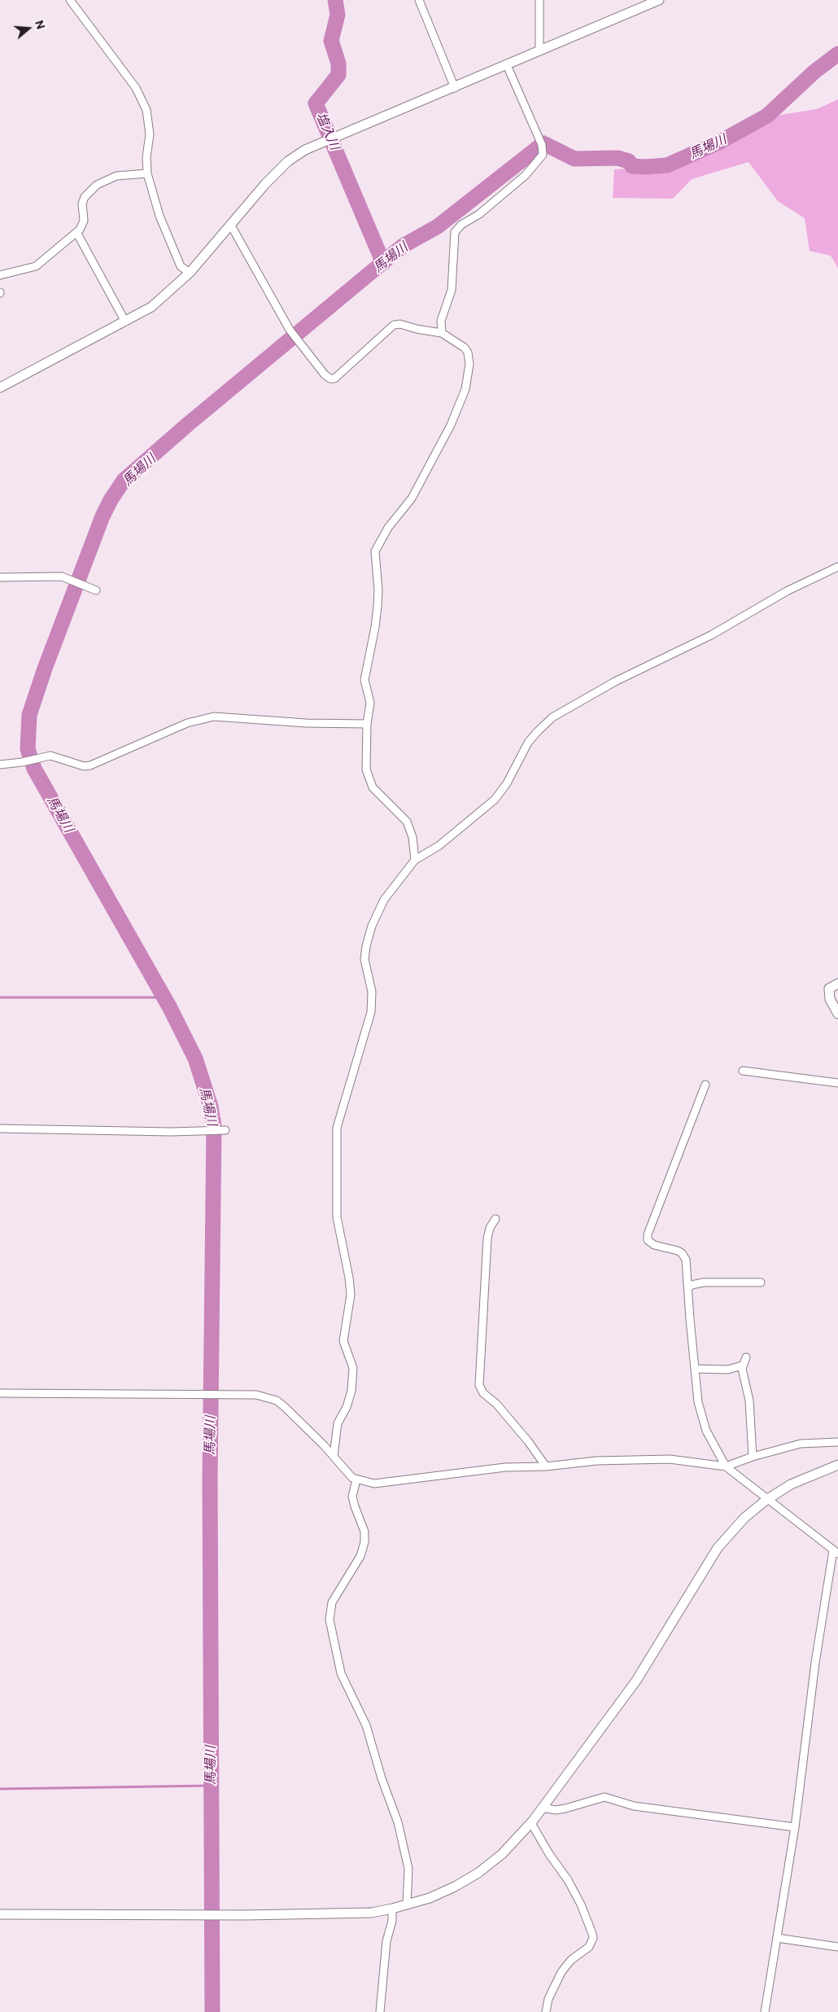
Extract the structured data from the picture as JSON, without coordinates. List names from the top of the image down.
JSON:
{
  "water": ["塩入川", "馬場川"],
  "north": "right"
}
